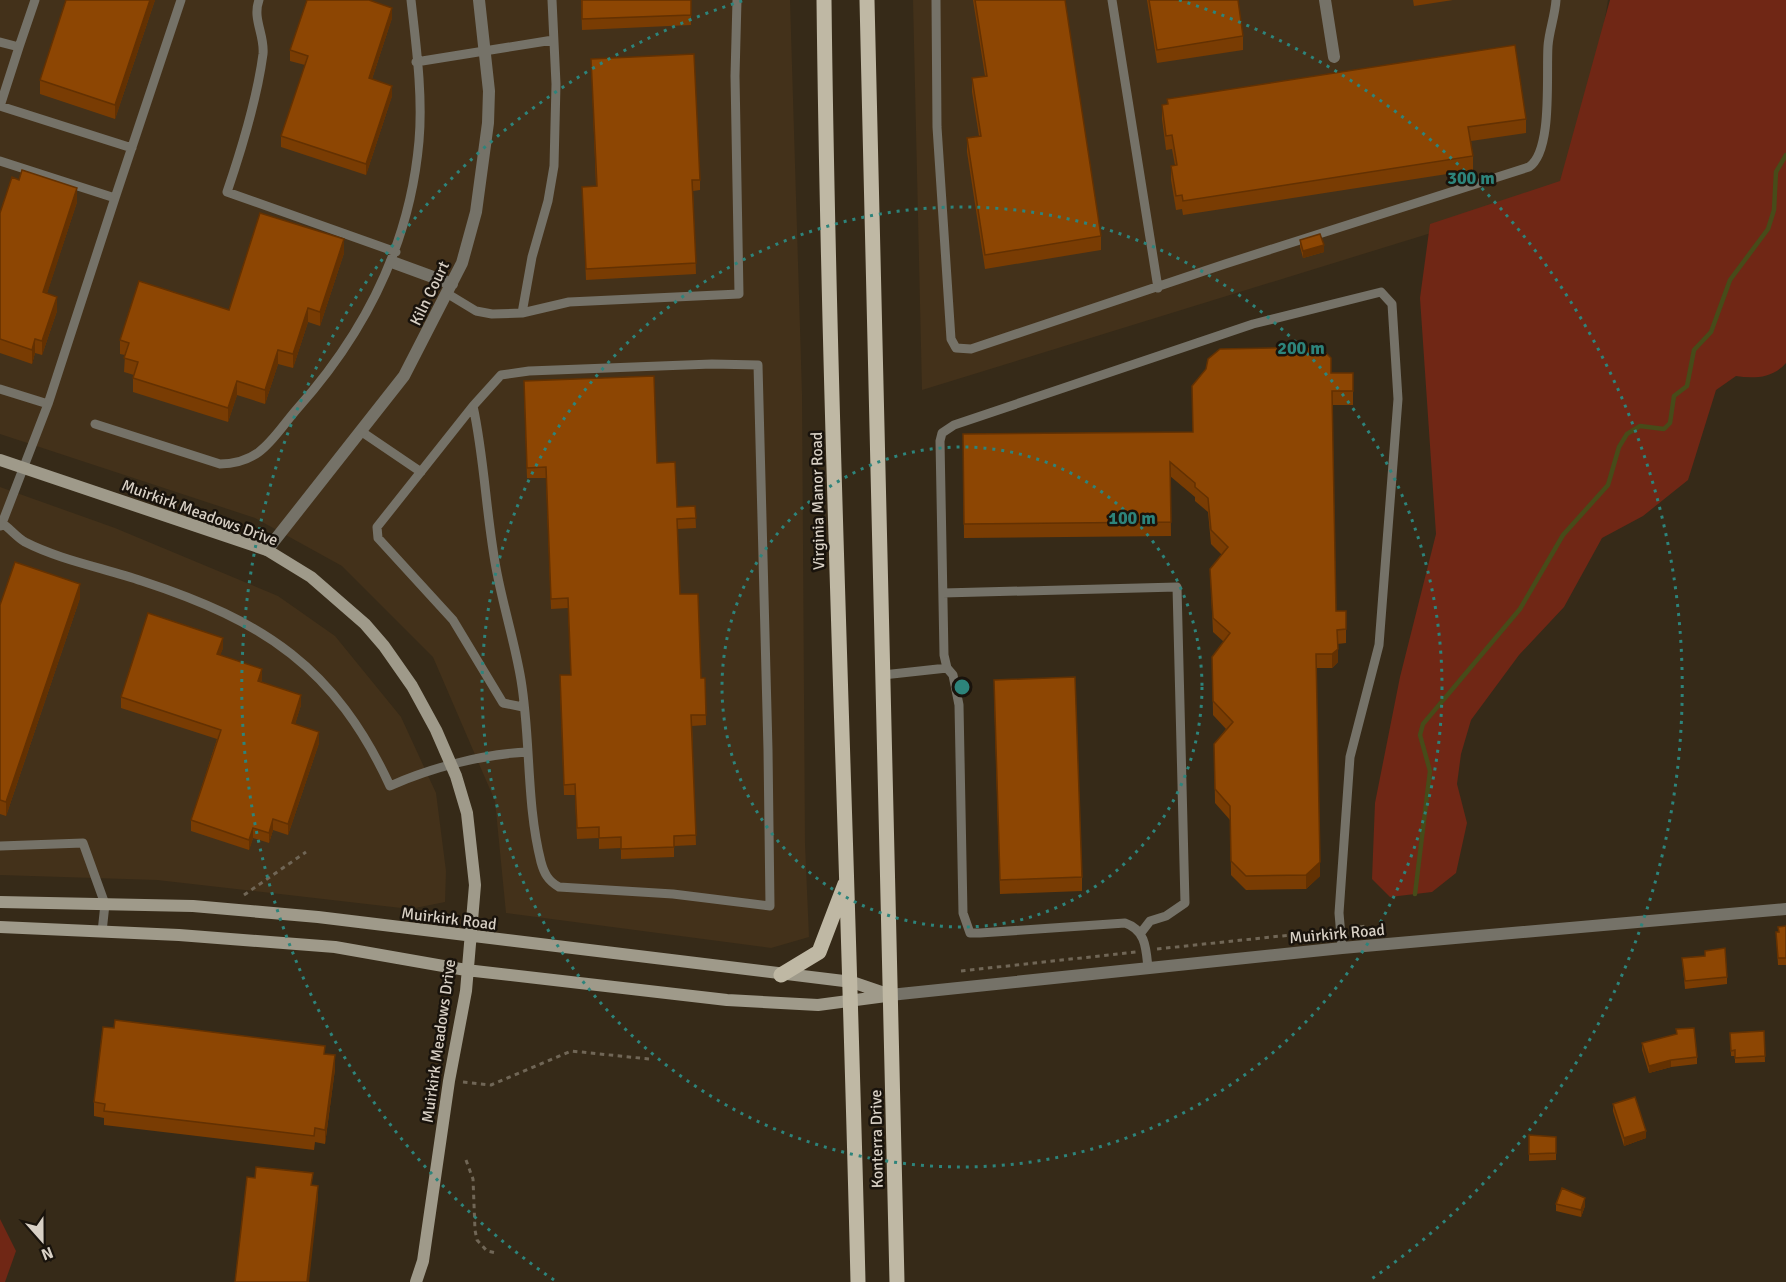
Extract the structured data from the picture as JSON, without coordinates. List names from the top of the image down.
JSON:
{
  "streets": {
    "main road": [
      "Virginia Manor Road",
      "Muirkirk Meadows Drive",
      "Muirkirk Road",
      "Konterra Drive"
    ],
    "street": ["Kiln Court"]
  },
  "crossings": [
    ["Kiln Court", "Muirkirk Meadows Drive"],
    ["Virginia Manor Road", "Muirkirk Road"],
    ["Virginia Manor Road", "Konterra Drive"],
    ["Muirkirk Meadows Drive", "Muirkirk Road"],
    ["Muirkirk Road", "Konterra Drive"]
  ],
  "north": "bottom",
  "rings": ["300 m", "200 m", "100 m"]
}
